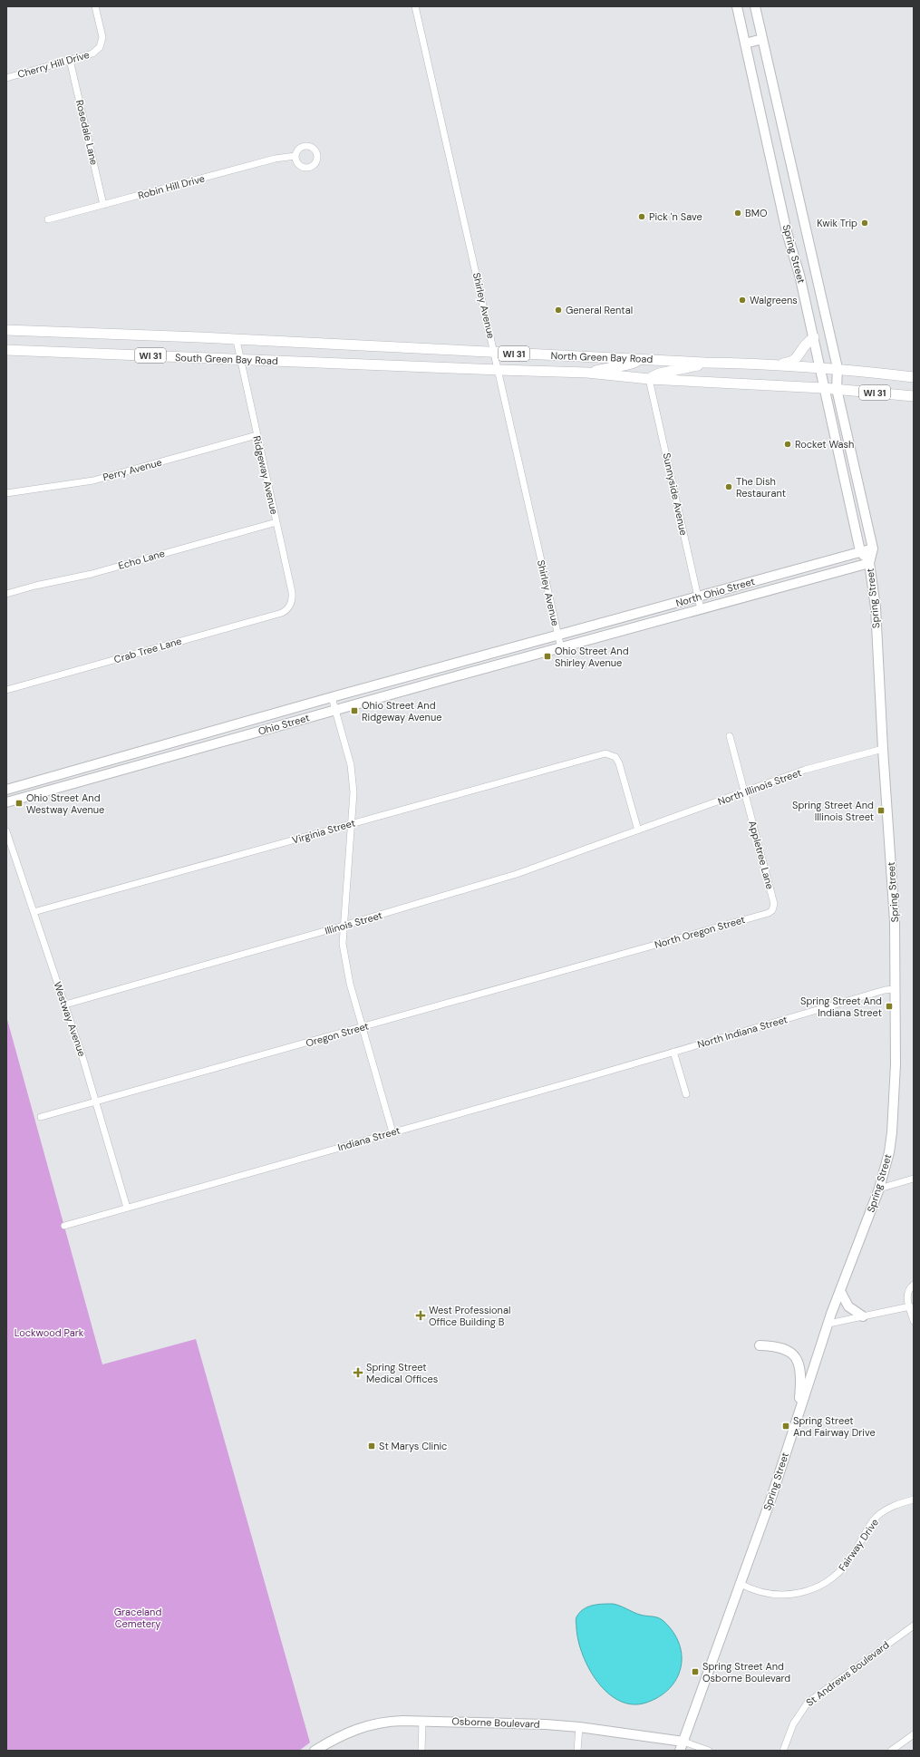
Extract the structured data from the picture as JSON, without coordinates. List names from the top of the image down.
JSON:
{
  "streets": {
    "main road": [
      "Spring Street",
      "WI 31",
      "North Green Bay Road",
      "South Green Bay Road",
      "North Ohio Street",
      "Ohio Street",
      "Osborne Boulevard"
    ],
    "street": [
      "Cherry Hill Drive",
      "Rosedale Lane",
      "Robin Hill Drive",
      "Shirley Avenue",
      "Perry Avenue",
      "Ridgeway Avenue",
      "Sunnyside Avenue",
      "Echo Lane",
      "Crab Tree Lane",
      "North Illinois Street",
      "Virginia Street",
      "Appletree Lane",
      "Illinois Street",
      "North Oregon Street",
      "Westway Avenue",
      "North Indiana Street",
      "Oregon Street",
      "Indiana Street",
      "Fairway Drive",
      "St Andrews Boulevard"
    ]
  },
  "crossings": [
    ["Cherry Hill Drive", "Rosedale Lane"],
    ["Rosedale Lane", "Robin Hill Drive"],
    ["Spring Street", "North Green Bay Road"],
    ["Spring Street", "North Ohio Street"],
    ["Spring Street", "North Illinois Street"],
    ["Spring Street", "North Indiana Street"],
    ["Spring Street", "Fairway Drive"],
    ["Spring Street", "Osborne Boulevard"],
    ["Shirley Avenue", "North Green Bay Road"],
    ["Shirley Avenue", "North Ohio Street"],
    ["Shirley Avenue", "Ohio Street"],
    ["North Green Bay Road", "South Green Bay Road"],
    ["North Green Bay Road", "Sunnyside Avenue"],
    ["South Green Bay Road", "Ridgeway Avenue"],
    ["Perry Avenue", "Ridgeway Avenue"],
    ["Ridgeway Avenue", "Echo Lane"],
    ["Ridgeway Avenue", "Crab Tree Lane"],
    ["Sunnyside Avenue", "North Ohio Street"],
    ["North Ohio Street", "Ohio Street"],
    ["North Illinois Street", "Virginia Street"],
    ["North Illinois Street", "Appletree Lane"],
    ["North Illinois Street", "Illinois Street"],
    ["Virginia Street", "Illinois Street"],
    ["Virginia Street", "Westway Avenue"],
    ["Appletree Lane", "North Oregon Street"],
    ["Illinois Street", "Westway Avenue"],
    ["North Oregon Street", "Oregon Street"],
    ["Westway Avenue", "Oregon Street"],
    ["Westway Avenue", "Indiana Street"],
    ["North Indiana Street", "Indiana Street"]
  ],
  "parks": ["Lockwood Park", "Graceland Cemetery"],
  "places": {
    "other": [
      "BMO",
      "Pick 'n Save",
      "Kwik Trip",
      "Walgreens",
      "General Rental",
      "Rocket Wash",
      "The Dish Restaurant"
    ],
    "transit": [
      "Ohio Street And Shirley Avenue",
      "Ohio Street And Ridgeway Avenue",
      "Ohio Street And Westway Avenue",
      "Spring Street And Illinois Street",
      "Spring Street And Indiana Street",
      "Spring Street And Fairway Drive",
      "St Marys Clinic",
      "Spring Street And Osborne Boulevard"
    ],
    "health": ["West Professional Office Building B", "Spring Street Medical Offices"]
  }
}
